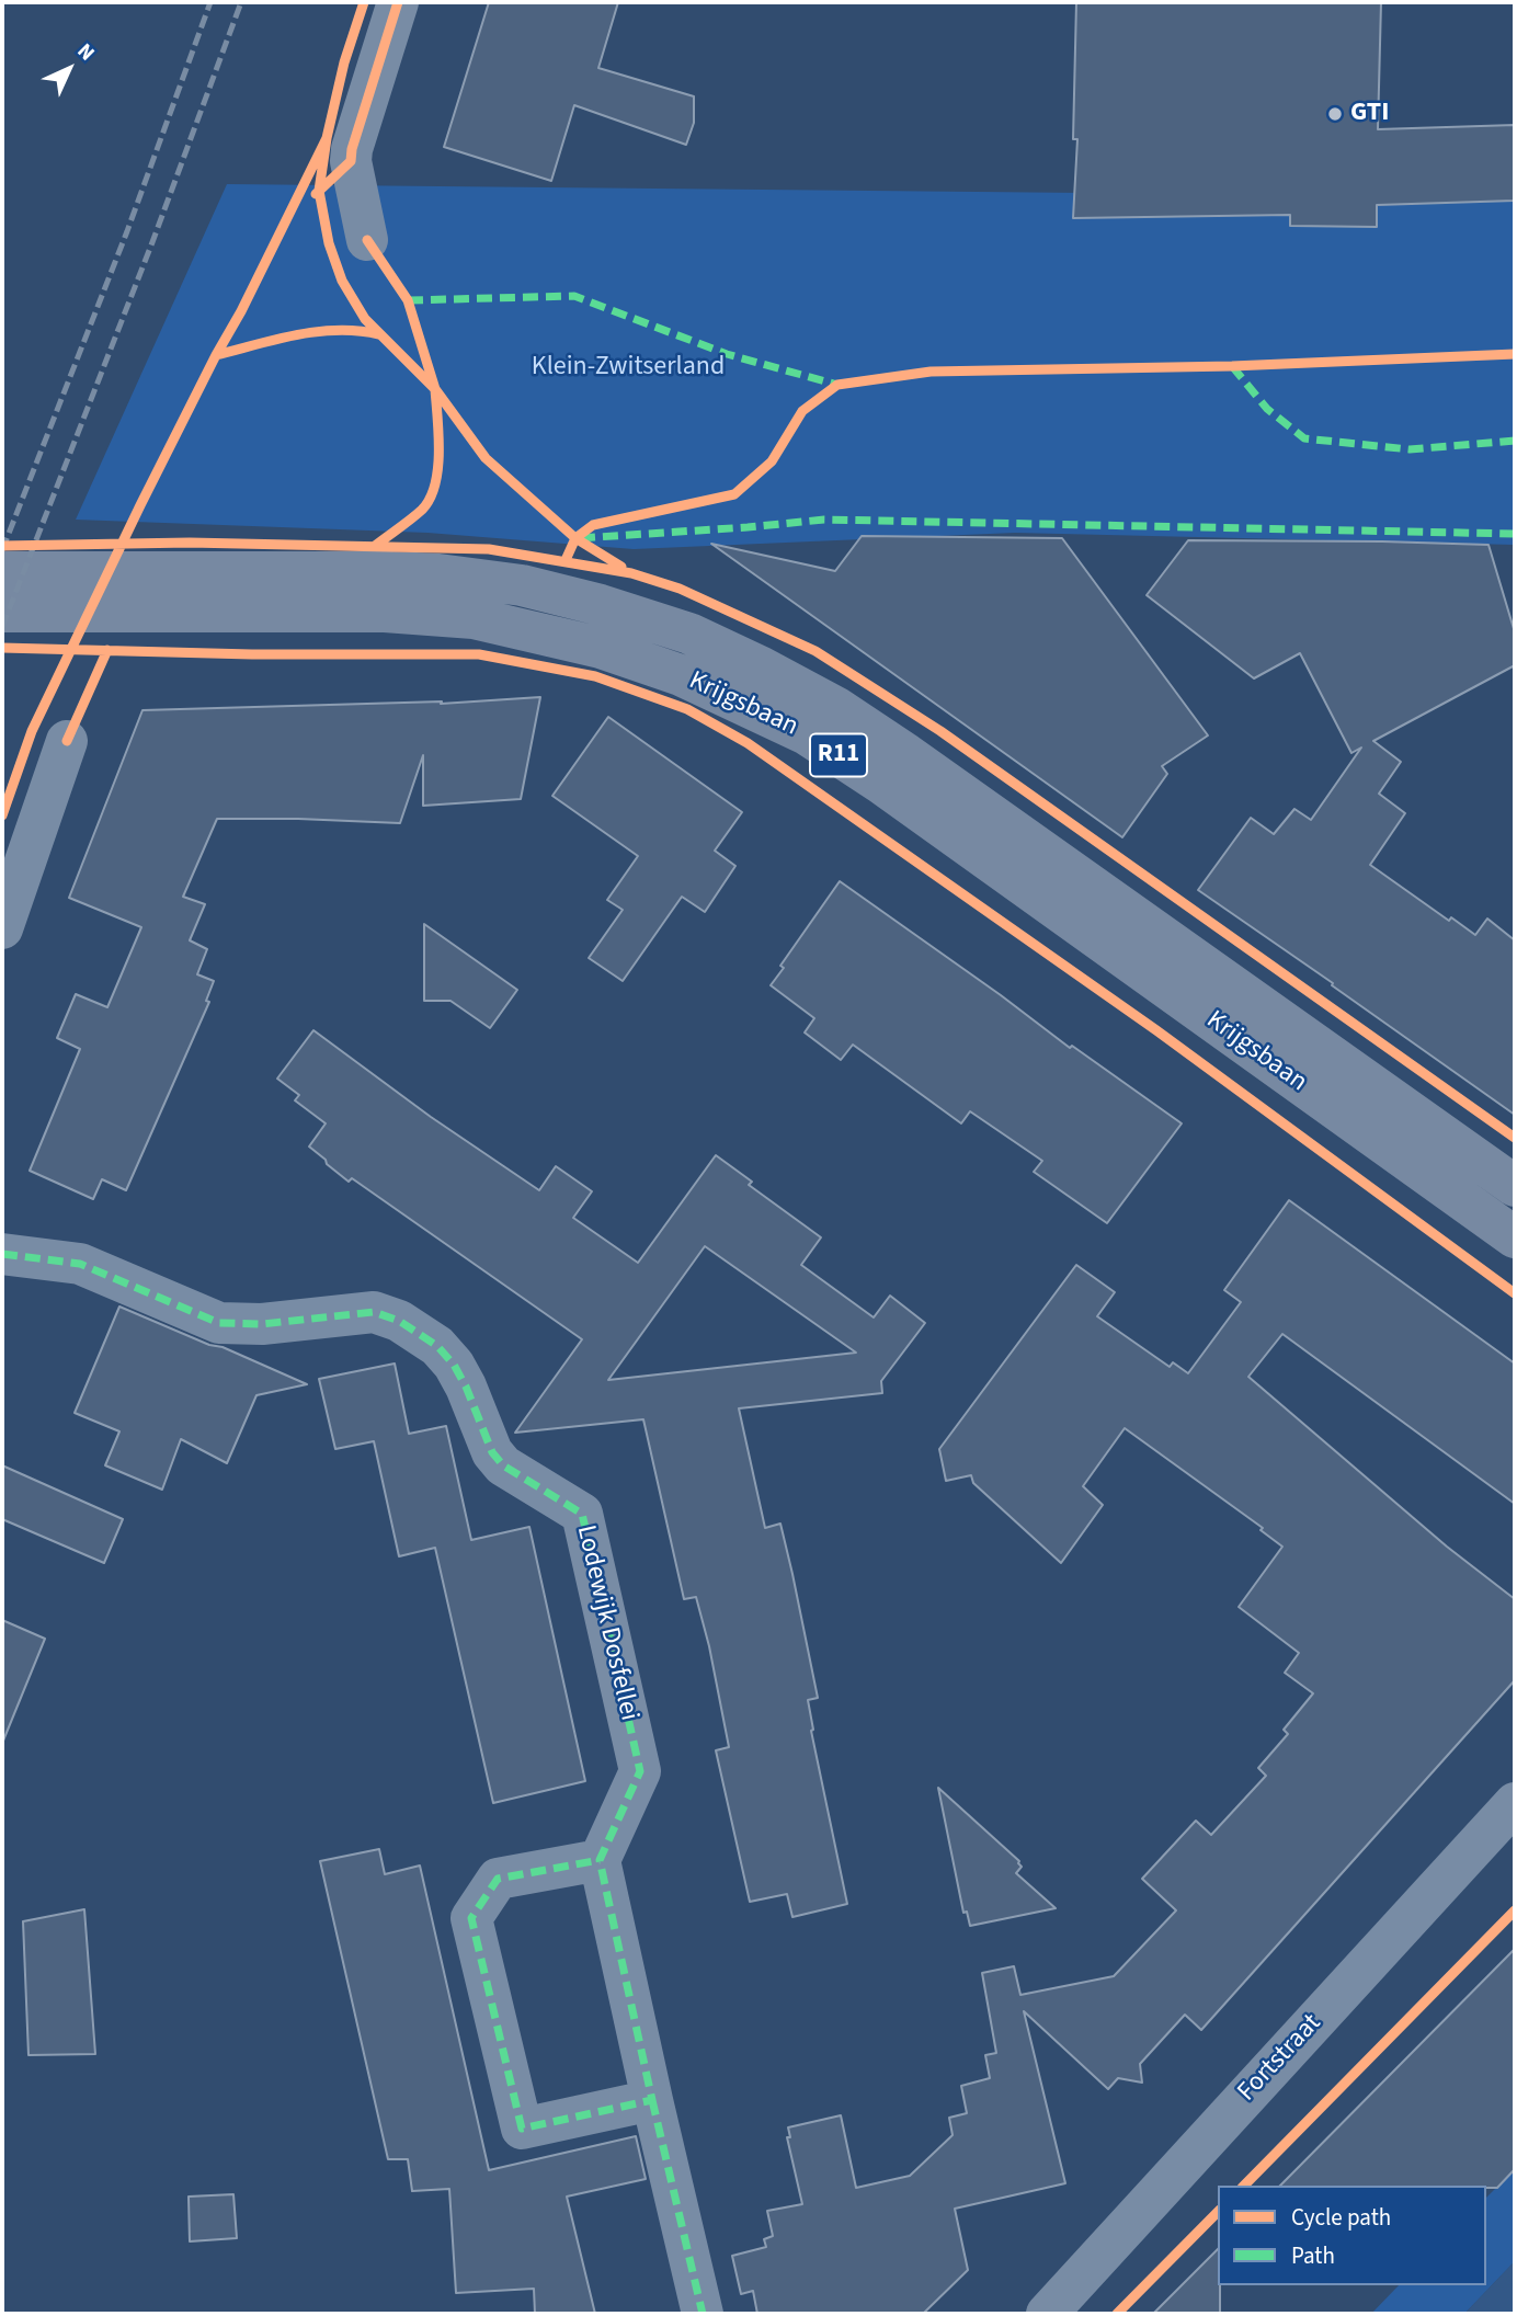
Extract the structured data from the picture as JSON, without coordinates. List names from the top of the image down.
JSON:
{
  "streets": {
    "main road": ["Krijgsbaan", "R11"],
    "street": ["Lodewijk Dosfellei", "Fortstraat"]
  },
  "parks": ["Klein-Zwitserland"],
  "places": ["GTI"],
  "legend": ["Cycle path", "Path"],
  "north": "top right"
}
